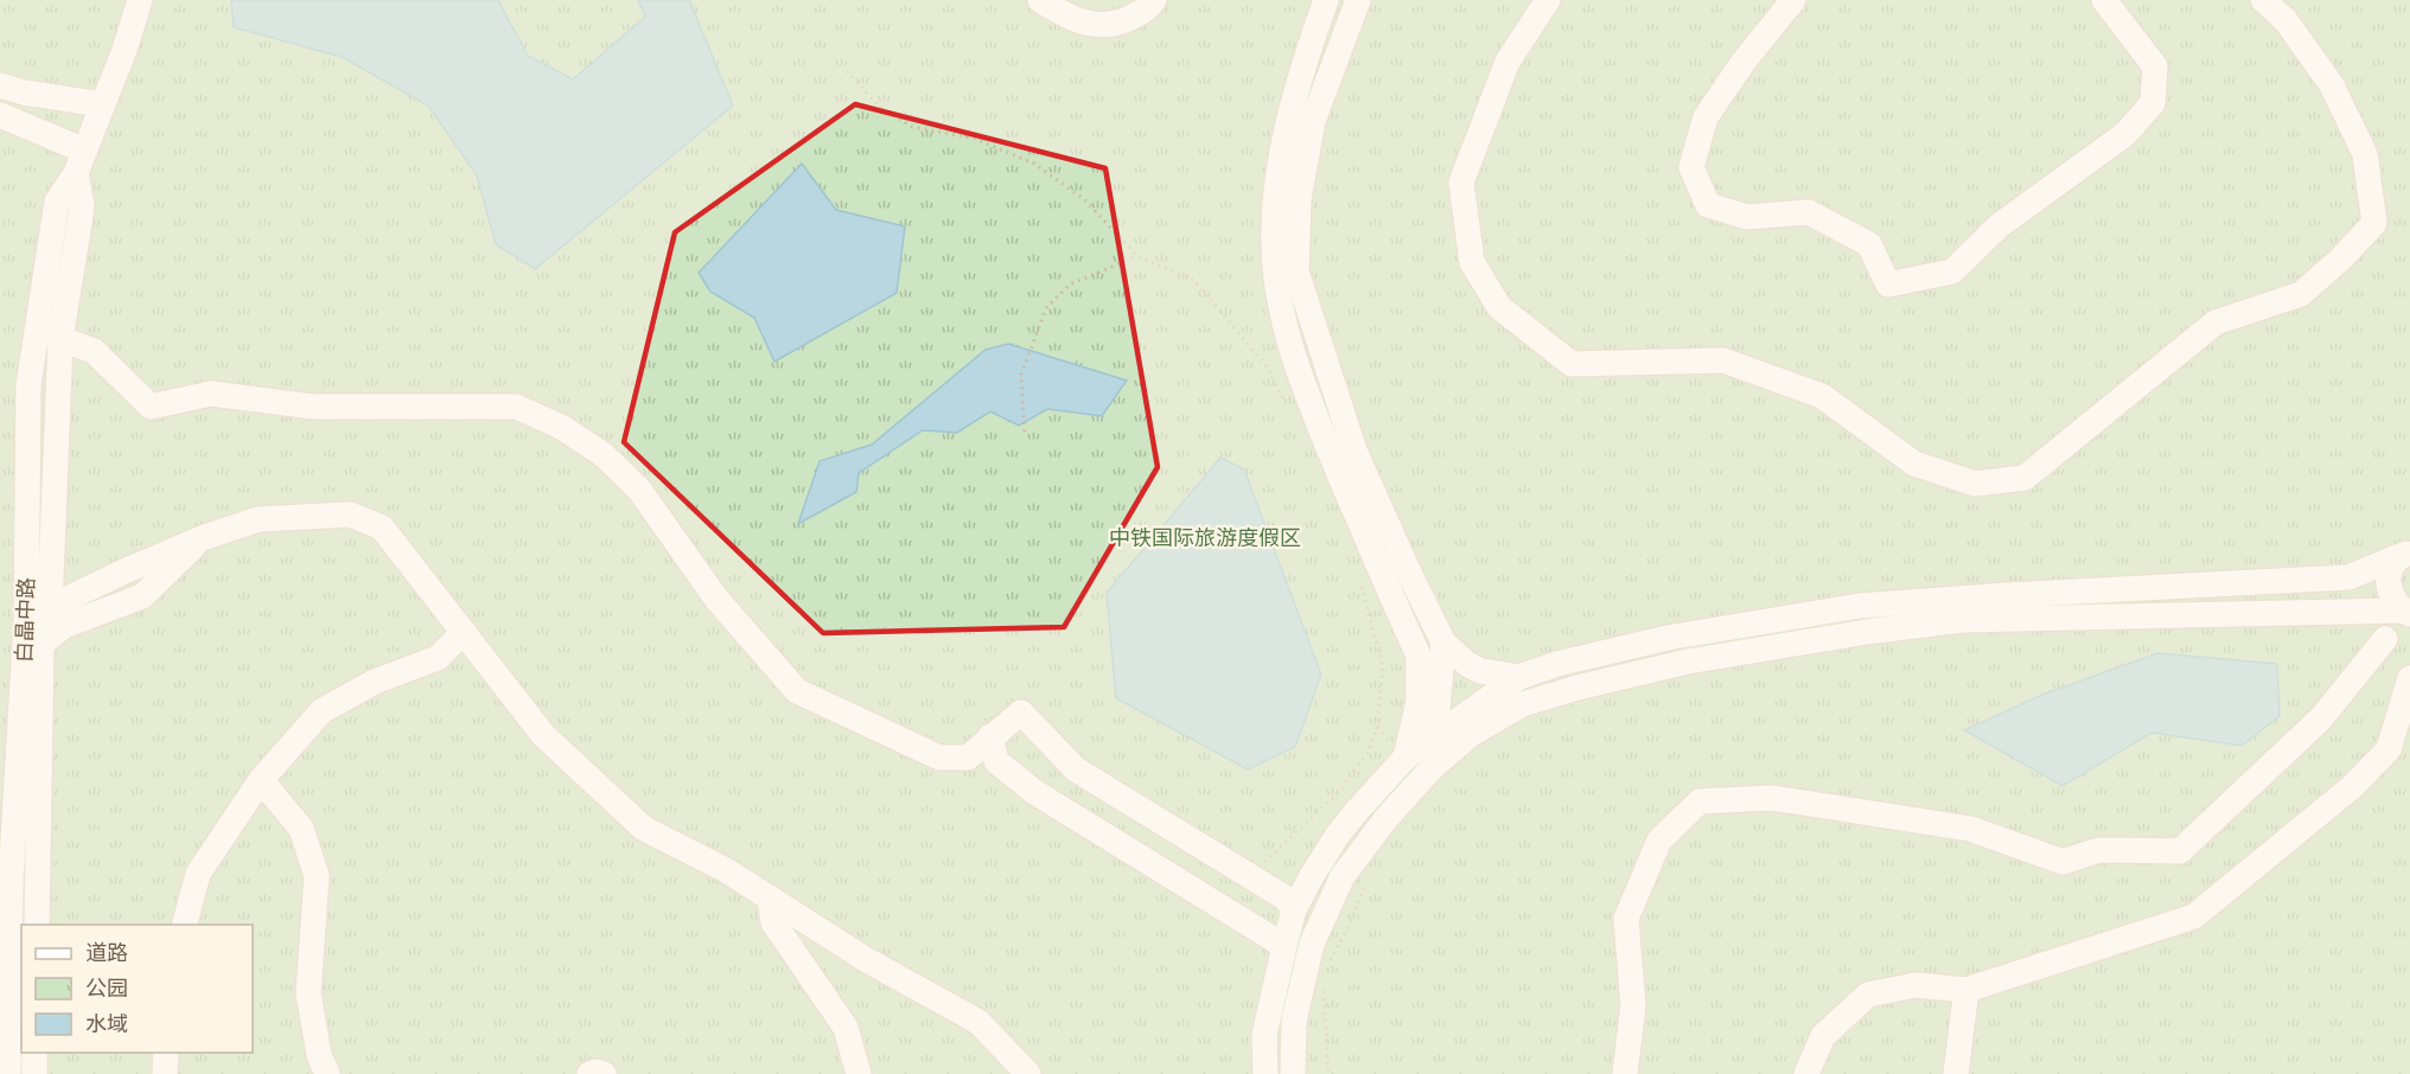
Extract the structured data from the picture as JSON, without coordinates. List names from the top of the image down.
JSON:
{
  "streets": {
    "street": ["白晶中路"]
  },
  "parks": ["中铁国际旅游度假区"],
  "legend": ["道路", "公园", "水域"]
}
